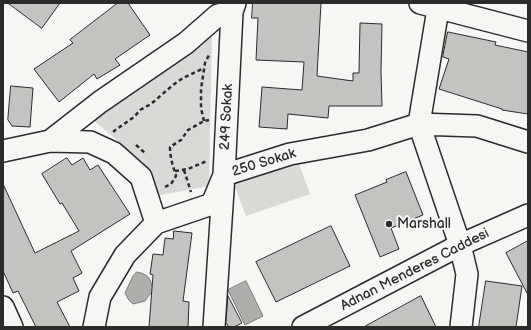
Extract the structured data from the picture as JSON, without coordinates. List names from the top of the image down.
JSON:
{
  "streets": {
    "street": ["249 Sokak", "250 Sokak", "Adnan Menderes Caddesi"]
  },
  "crossings": [
    ["249 Sokak", "250 Sokak"]
  ],
  "places": ["Marshall"]
}
